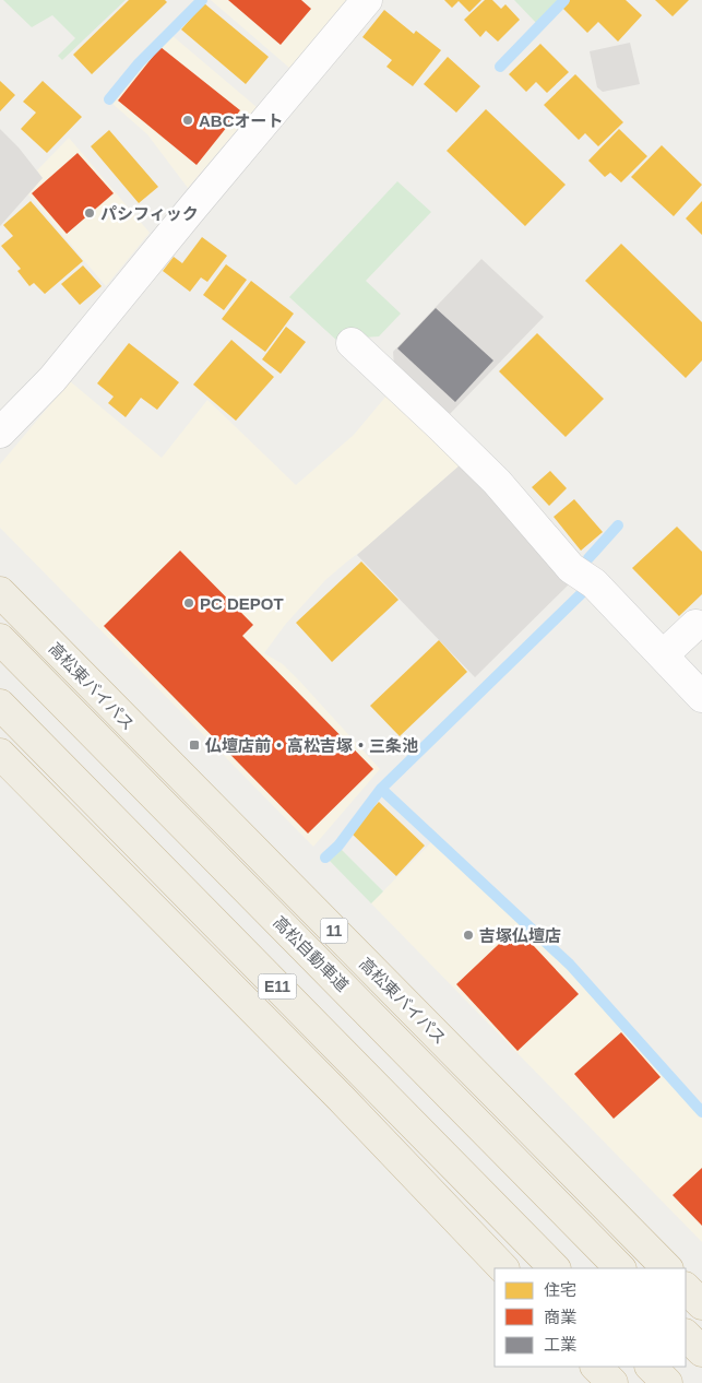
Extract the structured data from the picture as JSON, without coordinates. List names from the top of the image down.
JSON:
{
  "streets": {
    "highway": [
      "高松東バイパス",
      "11",
      "高松自動車道",
      "E11"
    ]
  },
  "places": {
    "other": [
      "ABCオート",
      "パシフィック",
      "PC DEPOT",
      "吉塚仏壇店"
    ],
    "transit": ["仏壇店前・高松吉塚・三条池"]
  },
  "legend": ["住宅", "商業", "工業"]
}
